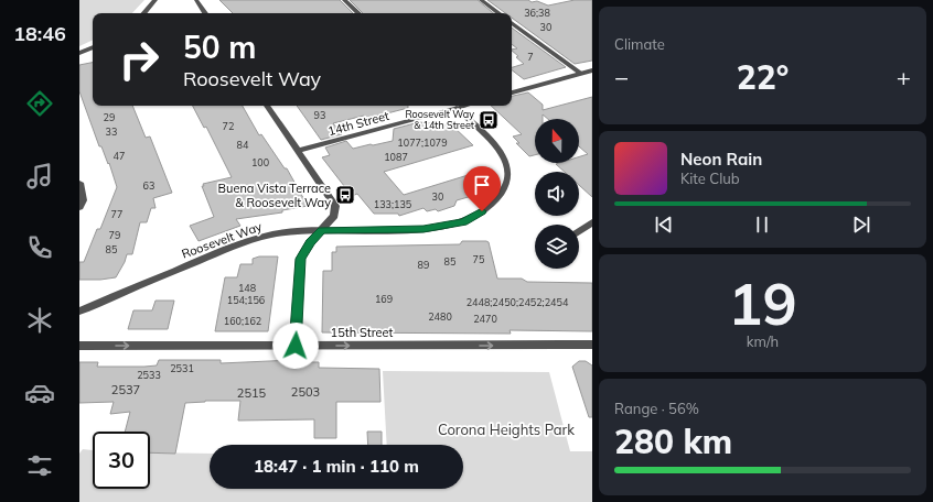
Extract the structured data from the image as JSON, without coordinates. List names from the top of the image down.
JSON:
{
  "streets": {
    "street": ["14th Street", "Roosevelt Way", "15th Street"]
  },
  "one_way": ["15th Street"],
  "parks": ["Corona Heights Park"],
  "places": {
    "bus stop": ["Roosevelt Way & 14th Street", "Buena Vista Terrace & Roosevelt Way"]
  },
  "house_numbers": [
    "36;38",
    "30",
    "7",
    "93",
    "29",
    "72",
    "33",
    "1077;1079",
    "84",
    "47",
    "1087",
    "100",
    "63",
    "30",
    "133;135",
    "77",
    "79",
    "85",
    "75",
    "85",
    "89",
    "148",
    "169",
    "154;156",
    "2448;2450;2452;2454",
    "2480",
    "2470",
    "160;162",
    "2531",
    "2533",
    "2537",
    "2503",
    "2515"
  ],
  "north": "top",
  "page": {
    "tabs": "18:46",
    "tile": [
      "Climate",
      ["19", "km/h"],
      ["Range · 56%", "280 km"]
    ],
    "turn": ["50 m", "Roosevelt Way"],
    "heat": ["−", "22°", "+"],
    "song": ["Neon Rain", "Kite Club"],
    "limit": "30",
    "trip": "18:47 · 1 min · 110 m"
  }
}
